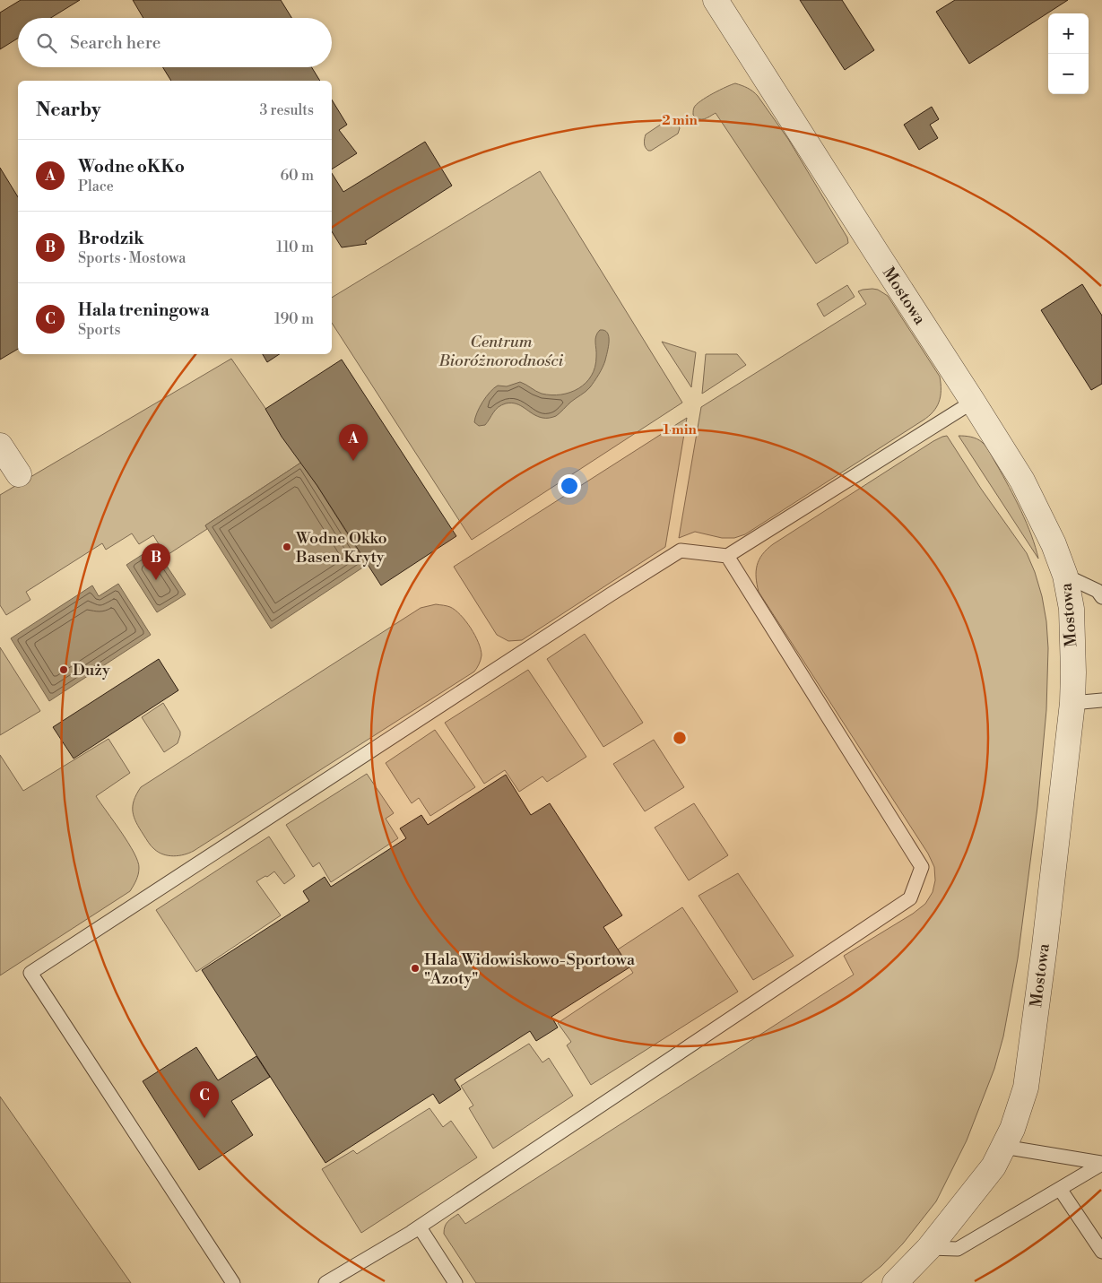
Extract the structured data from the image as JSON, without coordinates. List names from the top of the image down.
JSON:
{
  "streets": {
    "street": ["Mostowa"]
  },
  "parks": ["Centrum Bioróżnorodności"],
  "places": ["Wodne Okko Basen Kryty", "Duży", "Hala Widowiskowo-Sportowa \"Azoty\""],
  "page": {
    "map_buttons": ["+", "−"],
    "search": "Search here",
    "heading": ["Nearby", "3 results"],
    "list": [
      {
        "mark": "A",
        "name": "Wodne oKKo",
        "note": "Place",
        "value": "60 m"
      },
      {
        "mark": "B",
        "name": "Brodzik",
        "note": "Sports · Mostowa",
        "value": "110 m"
      },
      {
        "mark": "C",
        "name": "Hala treningowa",
        "note": "Sports",
        "value": "190 m"
      }
    ],
    "pins": ["A", "B", "C"]
  },
  "rings": ["2 min", "1 min"]
}
